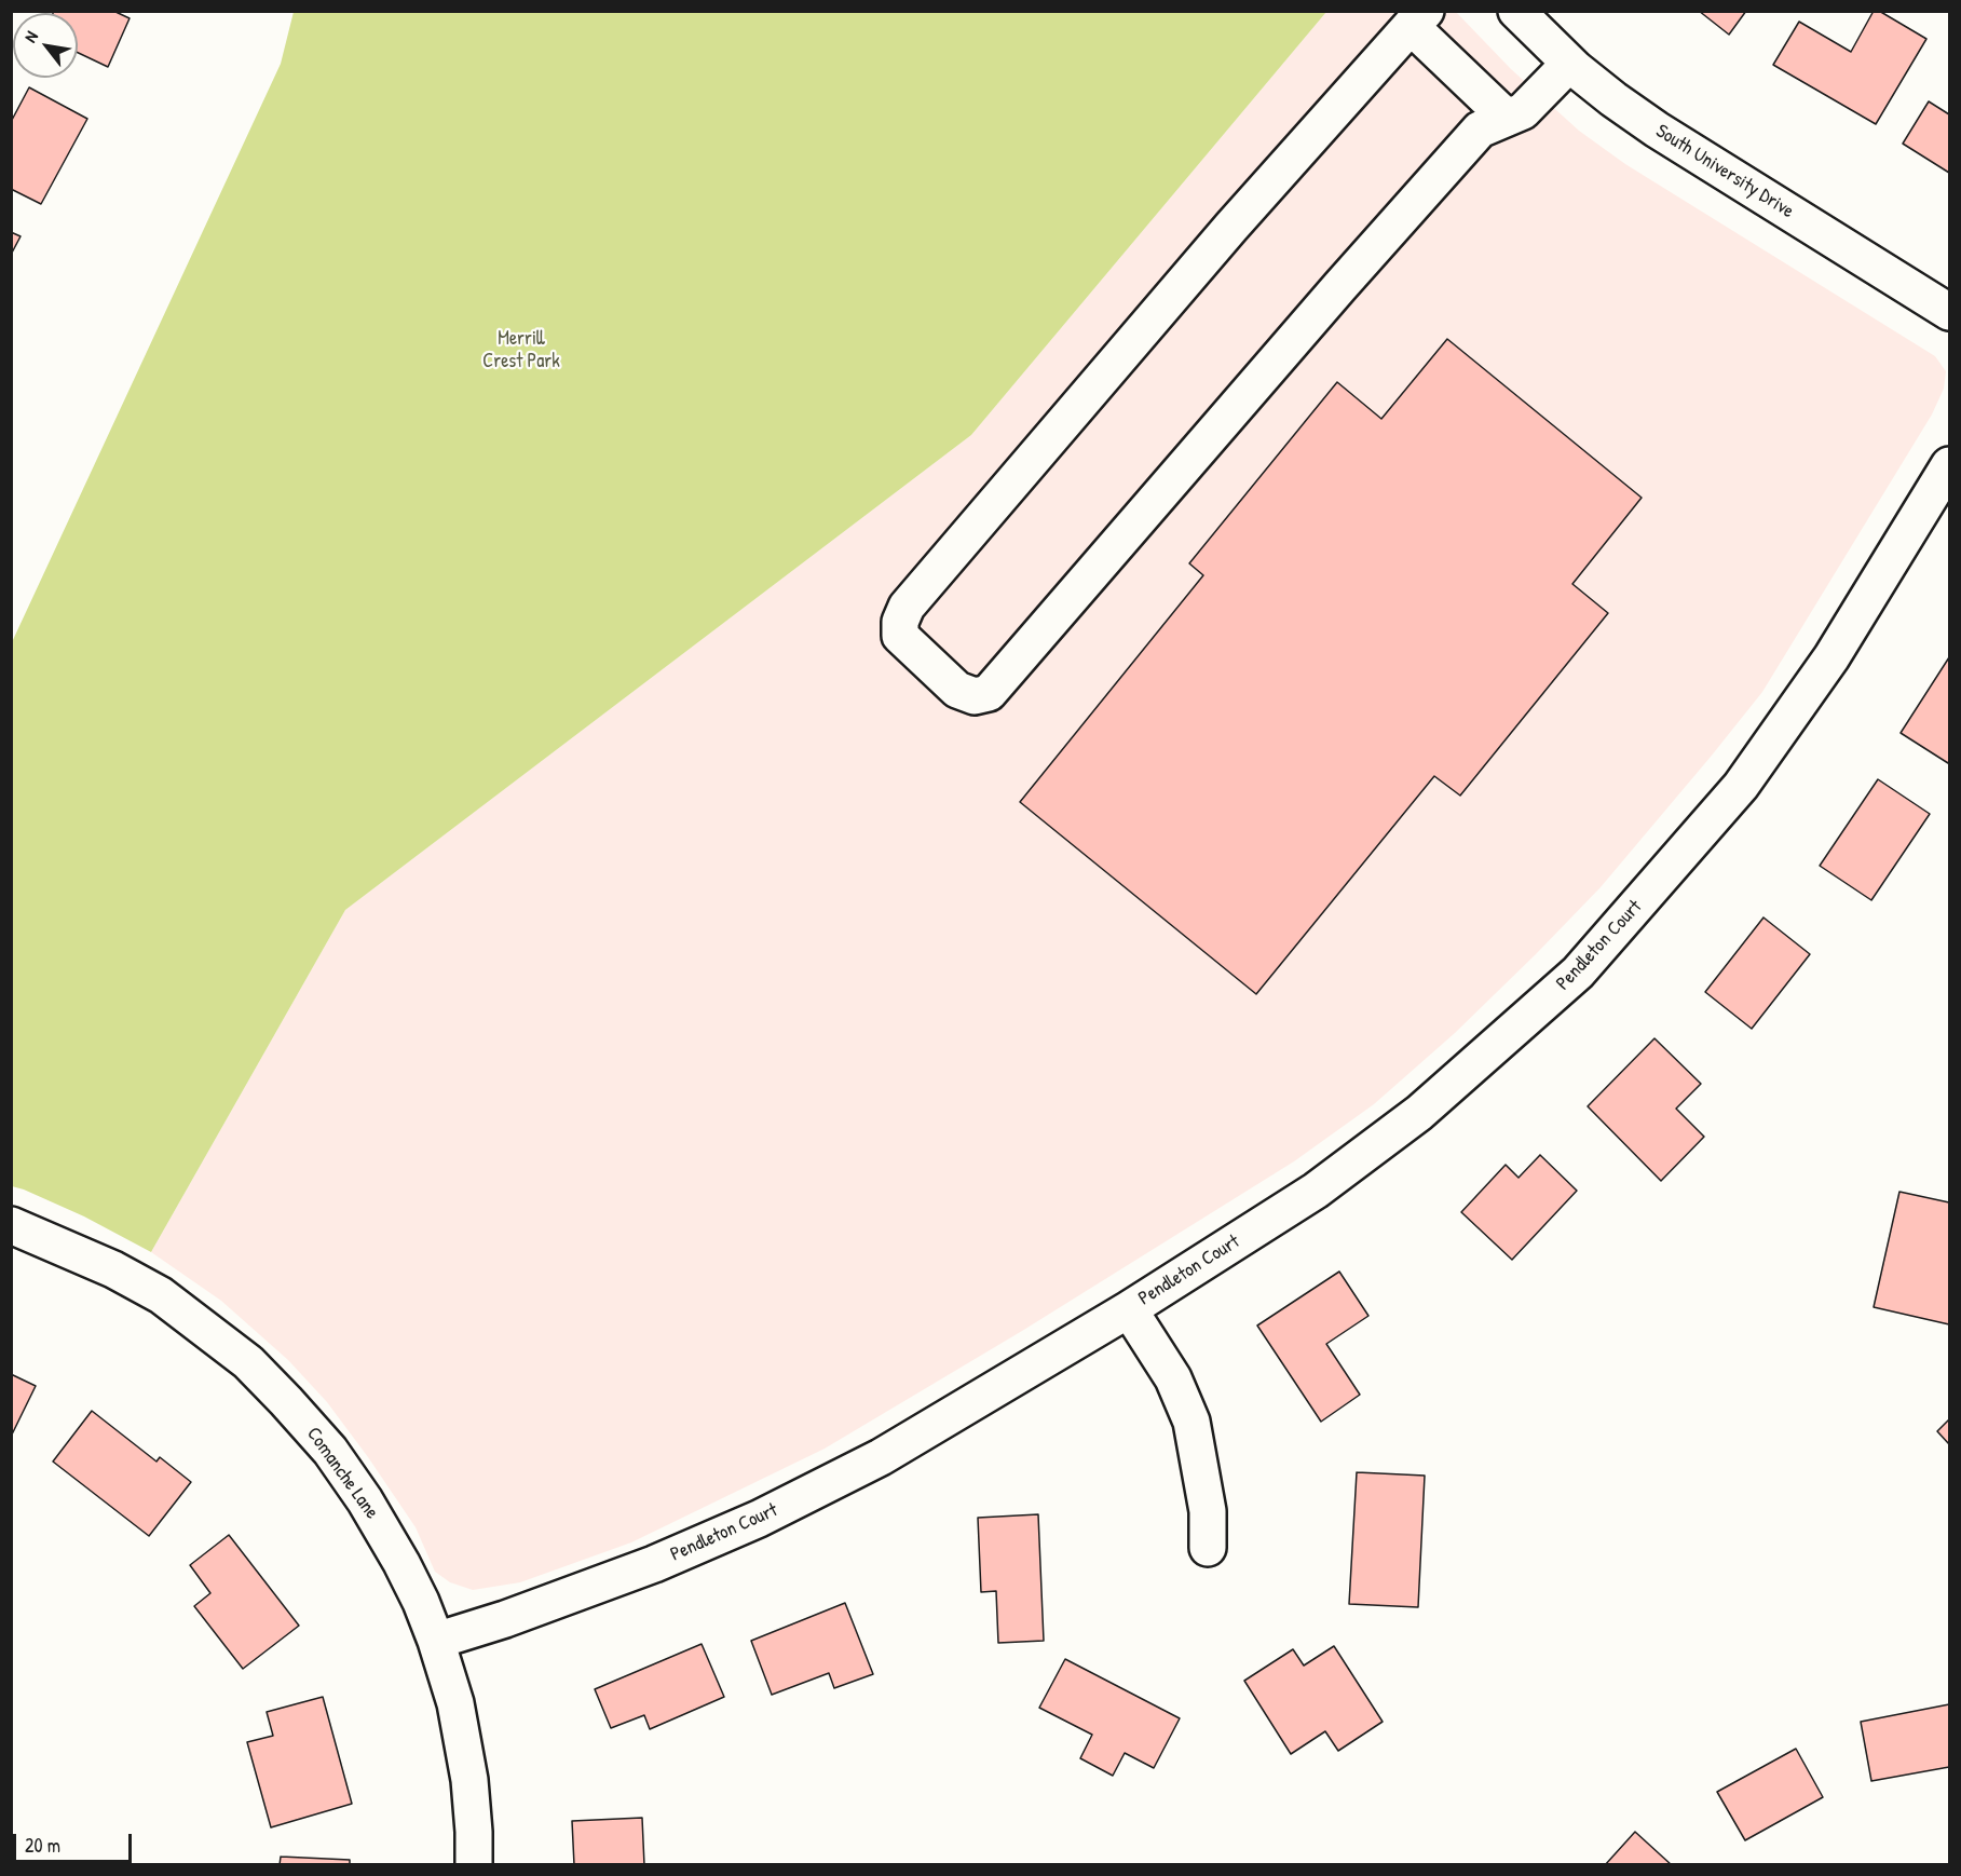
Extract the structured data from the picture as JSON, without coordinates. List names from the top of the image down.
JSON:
{
  "streets": {
    "street": ["South University Drive", "Pendleton Court", "Comanche Lane"]
  },
  "crossings": [
    ["Pendleton Court", "Comanche Lane"]
  ],
  "parks": ["Merrill Crest Park"],
  "scale_bar": "20 m",
  "north": "top left"
}
